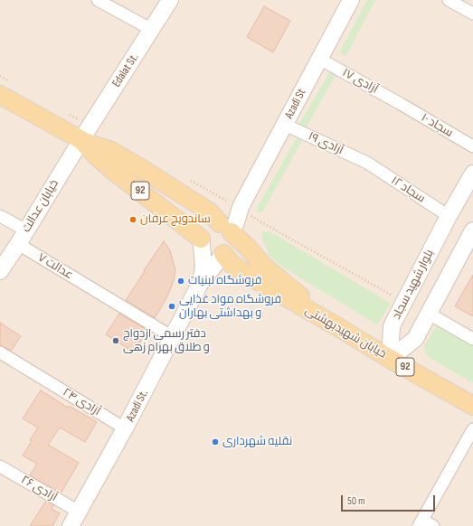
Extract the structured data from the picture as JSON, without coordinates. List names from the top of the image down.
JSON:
{
  "streets": {
    "main road": ["92", "خیابان شهیدبهشتی"],
    "street": [
      "Edalat St.",
      "آزادی ۱۷",
      "Azadi St",
      "سجاد ۱۰",
      "آزادی ۱۹",
      "سجاد ۱۲",
      "خیابان عدالت",
      "عدالت ۷",
      "بلوار شهید سجاد",
      "آزادی ۲۴",
      "Azadi St.",
      "آزادی ۲۶"
    ]
  },
  "crossings": [
    ["Edalat St.", "92"],
    ["Edalat St.", "خیابان عدالت"],
    ["آزادی ۱۷", "Azadi St"],
    ["آزادی ۱۷", "سجاد ۱۰"],
    ["Azadi St", "آزادی ۱۹"],
    ["Azadi St", "92"],
    ["Azadi St", "خیابان شهیدبهشتی"],
    ["آزادی ۱۹", "سجاد ۱۲"],
    ["سجاد ۱۲", "بلوار شهید سجاد"],
    ["92", "خیابان عدالت"],
    ["92", "خیابان شهیدبهشتی"],
    ["خیابان عدالت", "عدالت ۷"],
    ["عدالت ۷", "Azadi St."],
    ["بلوار شهید سجاد", "خیابان شهیدبهشتی"],
    ["آزادی ۲۴", "Azadi St."],
    ["Azadi St.", "آزادی ۲۶"]
  ],
  "places": [
    "ساندویچ عرفان",
    "فروشگاه لبنیات",
    "فروشگاه مواد غذایی و بهداشتی بهاران",
    "دفتر رسمی ازدواج و طلاق بهرام زهی",
    "نقلیه شهرداری"
  ],
  "scale_bar": "50 m"
}
